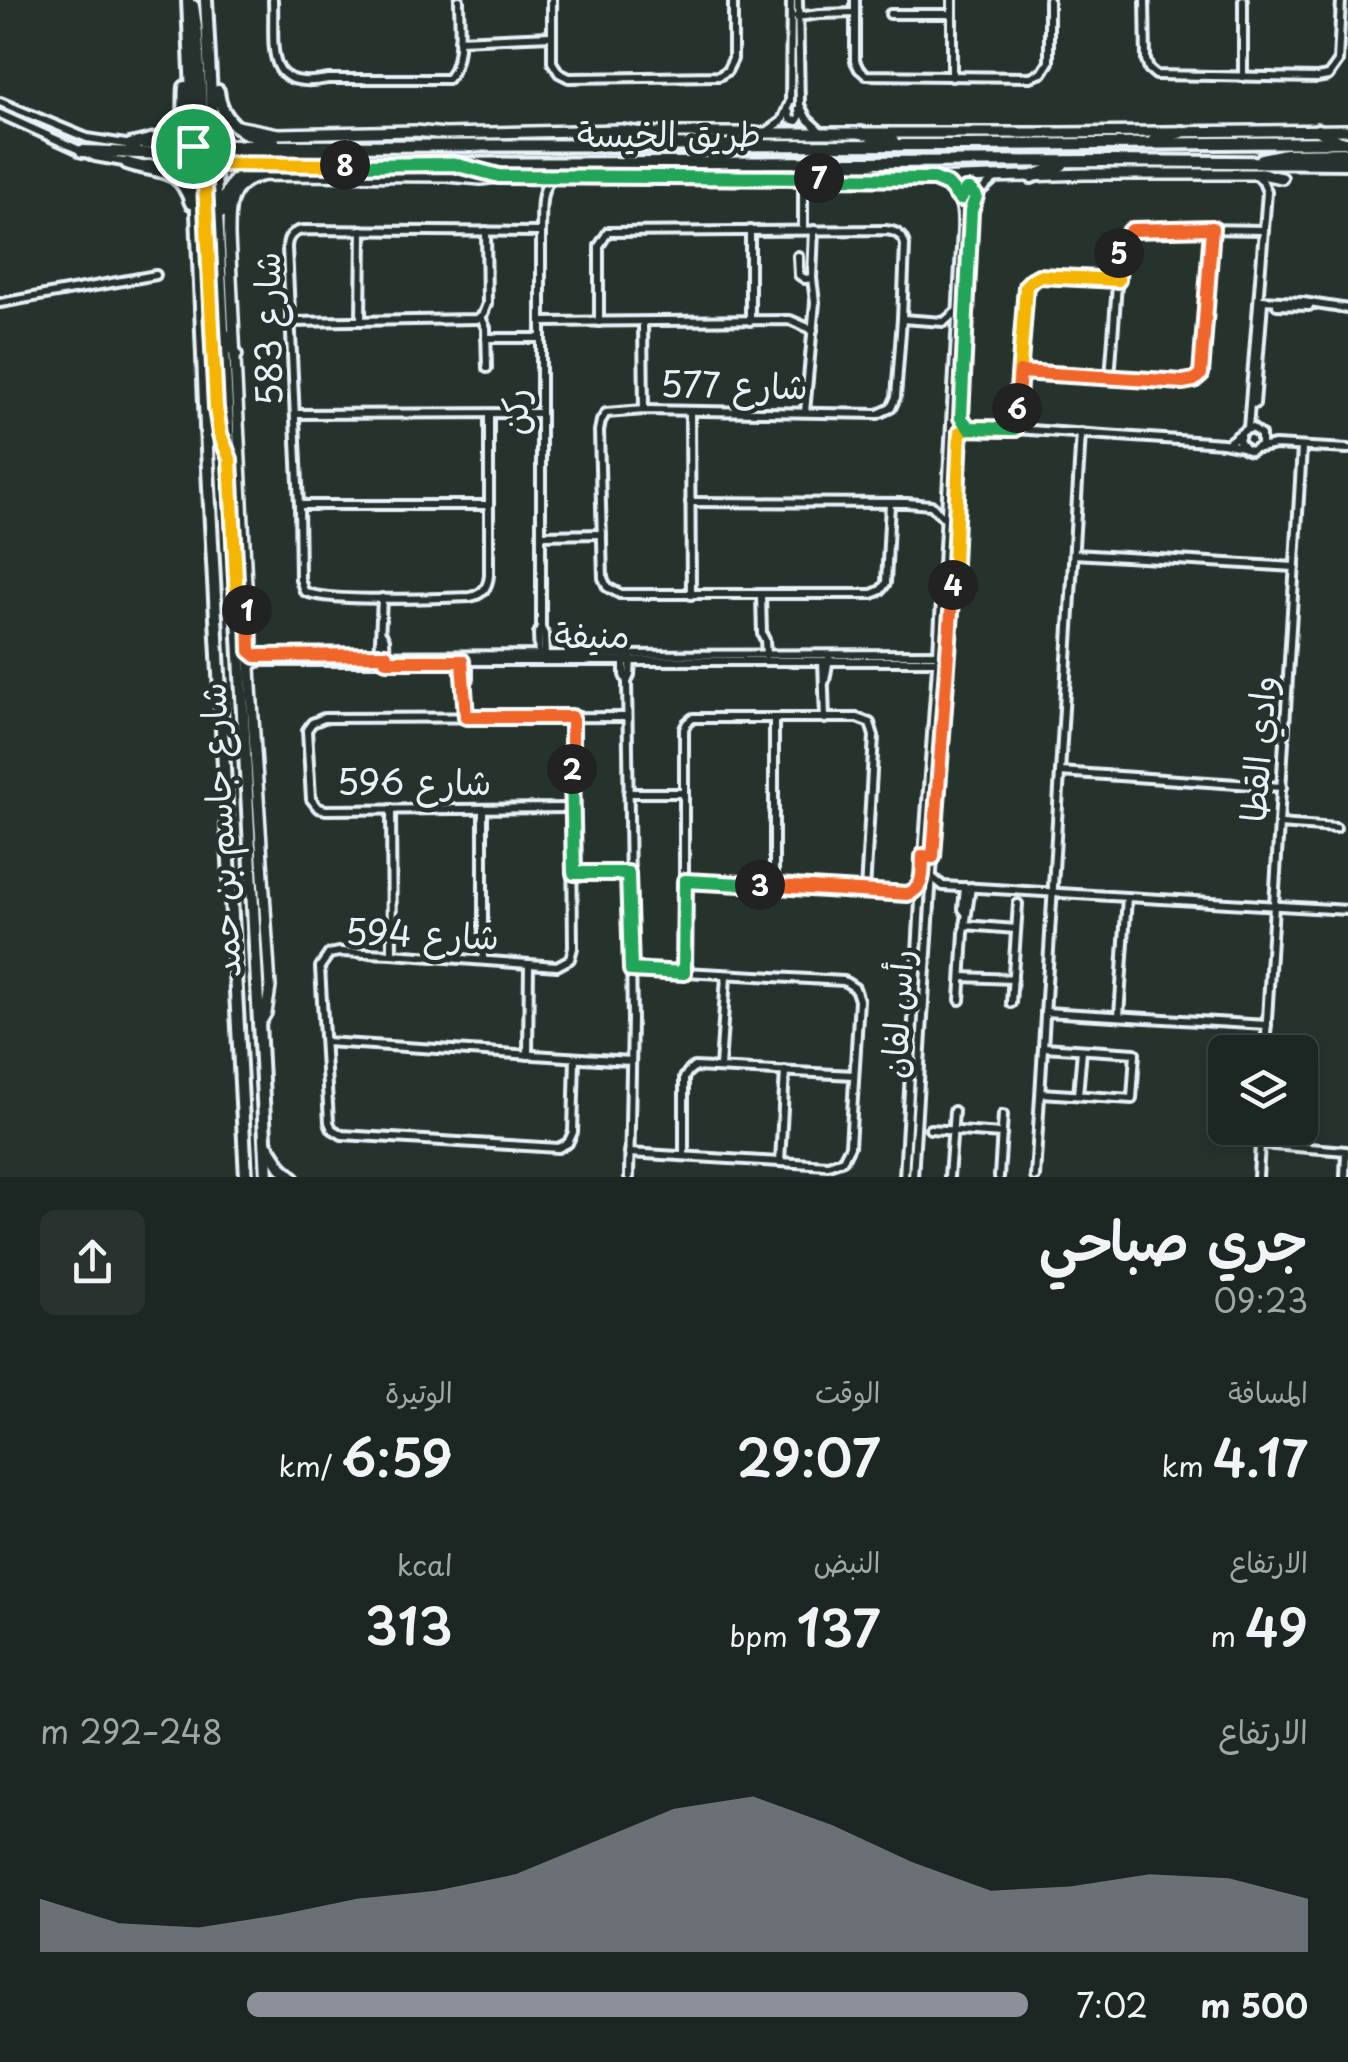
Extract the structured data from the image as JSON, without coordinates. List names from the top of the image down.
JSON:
{
  "streets": {
    "main road": ["طريق الخيسة", "شارع جاسم بن حمد"],
    "street": [
      "شارع 583",
      "شارع 577",
      "ركن",
      "منيفة",
      "وادي القطا",
      "شارع 596",
      "شارع 594",
      "رأس لفان"
    ]
  },
  "crossings": [
    ["طريق الخيسة", "شارع جاسم بن حمد"],
    ["شارع 583", "ركن"],
    ["ركن", "منيفة"],
    ["منيفة", "شارع 596"],
    ["منيفة", "رأس لفان"],
    ["شارع 596", "شارع 594"]
  ],
  "page": {
    "pins": [
      "8",
      "7",
      "5",
      "6",
      "4",
      "1",
      "2",
      "3"
    ],
    "heading": ["جري صباحي", "09:23"],
    "stats": [
      ["المسافة", "4.17 km"],
      ["الوقت", "29:07"],
      ["الوتيرة", "6:59 /km"],
      ["الارتفاع", "49 m"],
      ["النبض", "137 bpm"],
      ["kcal", "313"]
    ],
    "chart": ["الارتفاع", "248–292 m"],
    "list": [
      {
        "name": "500 m",
        "note": "7:02"
      }
    ]
  }
}
